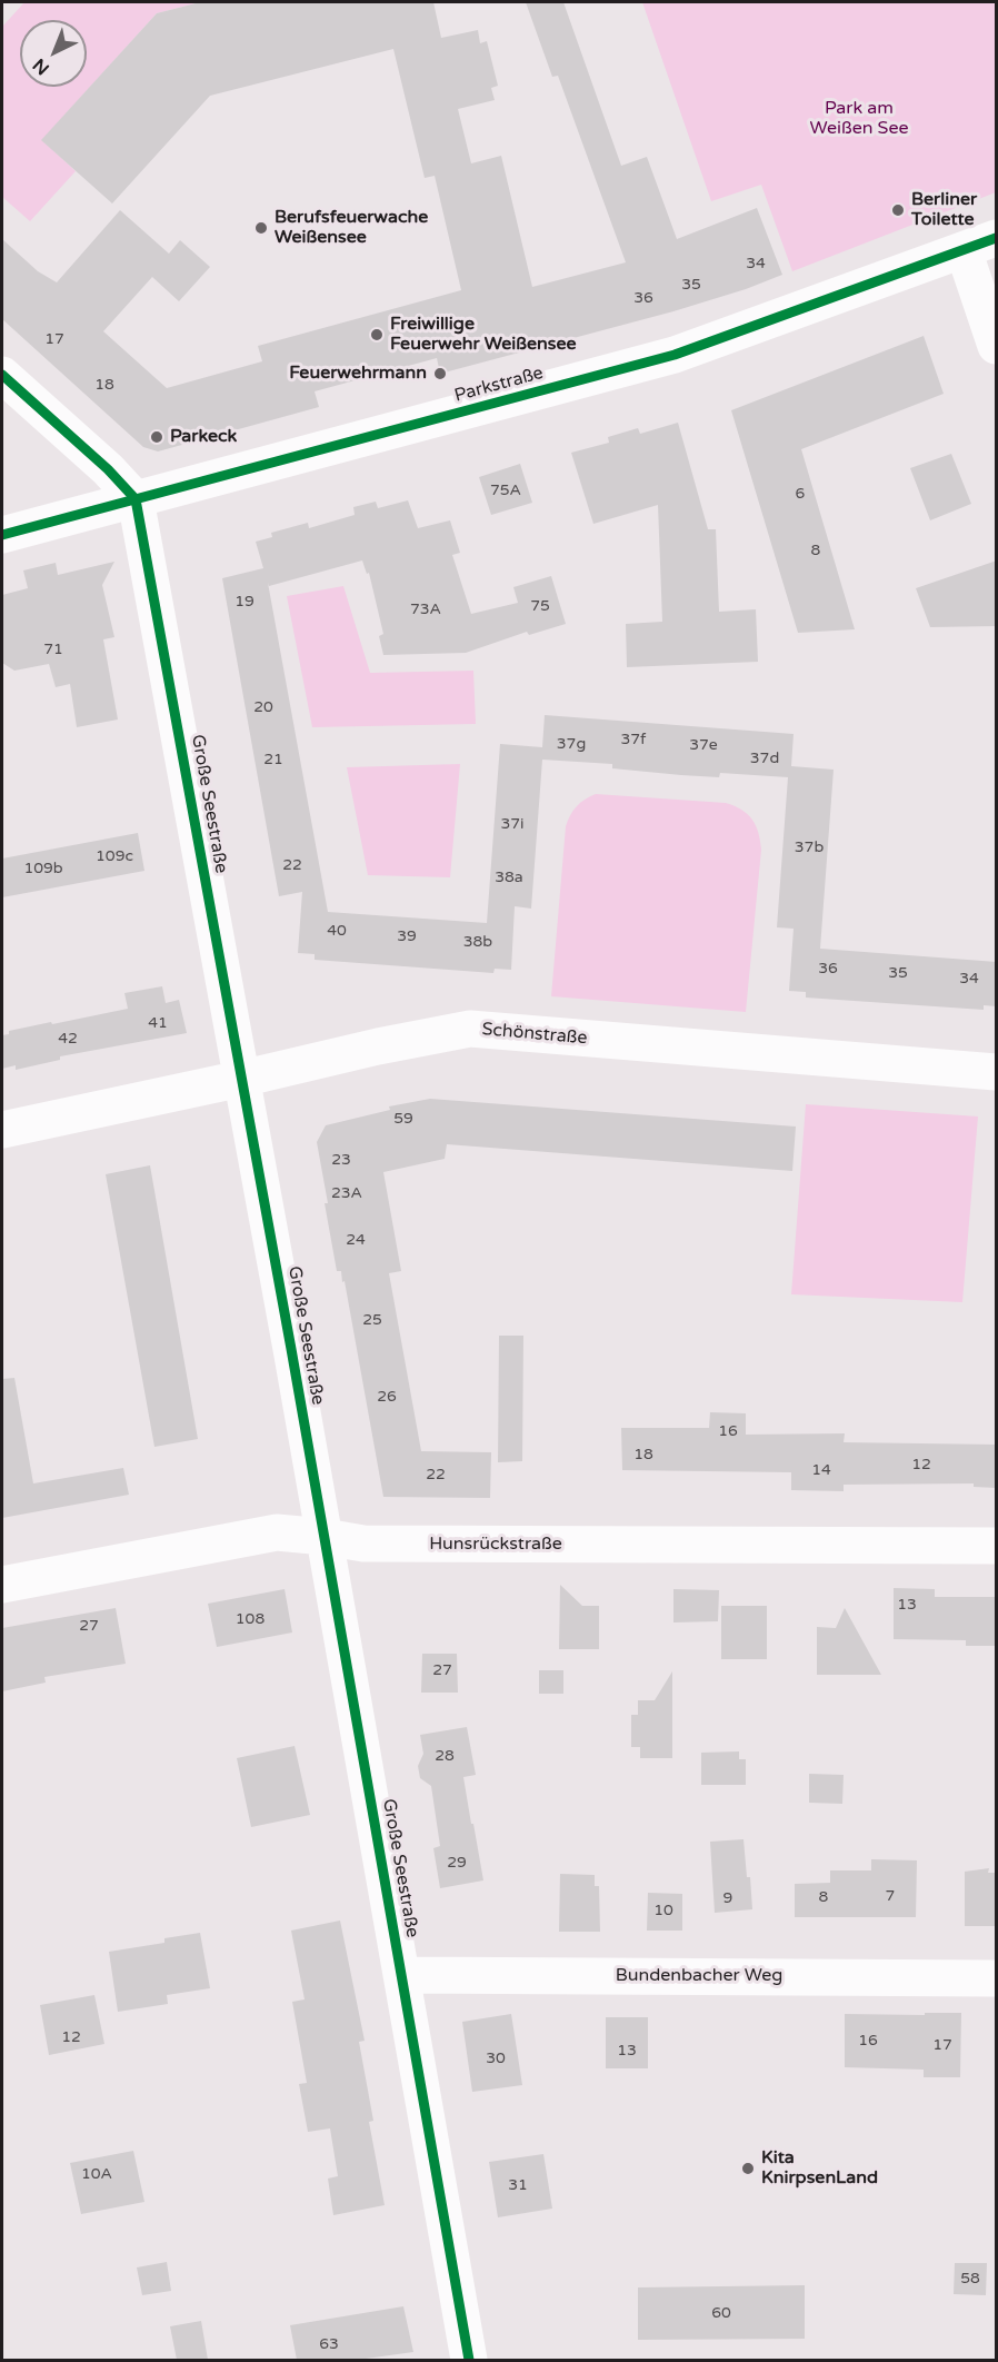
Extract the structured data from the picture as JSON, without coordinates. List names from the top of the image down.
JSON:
{
  "streets": {
    "street": [
      "Parkstraße",
      "Große Seestraße",
      "Schönstraße",
      "Hunsrückstraße",
      "Bundenbacher Weg"
    ]
  },
  "crossings": [
    ["Parkstraße", "Große Seestraße"],
    ["Große Seestraße", "Schönstraße"],
    ["Große Seestraße", "Hunsrückstraße"],
    ["Große Seestraße", "Bundenbacher Weg"]
  ],
  "parks": ["Park am Weißen See"],
  "places": [
    "Berliner Toilette",
    "Berufsfeuerwache Weißensee",
    "Freiwillige Feuerwehr Weißensee",
    "Feuerwehrmann",
    "Parkeck",
    "Kita KnirpsenLand"
  ],
  "house_numbers": [
    "34",
    "35",
    "36",
    "17",
    "18",
    "75A",
    "6",
    "8",
    "19",
    "75",
    "73A",
    "71",
    "20",
    "37f",
    "37g",
    "37e",
    "37d",
    "21",
    "37i",
    "37b",
    "109c",
    "22",
    "109b",
    "38a",
    "40",
    "39",
    "38b",
    "36",
    "35",
    "34",
    "41",
    "42",
    "59",
    "23",
    "23A",
    "24",
    "25",
    "26",
    "16",
    "18",
    "12",
    "14",
    "22",
    "13",
    "108",
    "27",
    "27",
    "28",
    "29",
    "7",
    "8",
    "9",
    "10",
    "12",
    "16",
    "17",
    "13",
    "30",
    "10A",
    "31",
    "58",
    "60",
    "63"
  ],
  "north": "bottom left"
}
